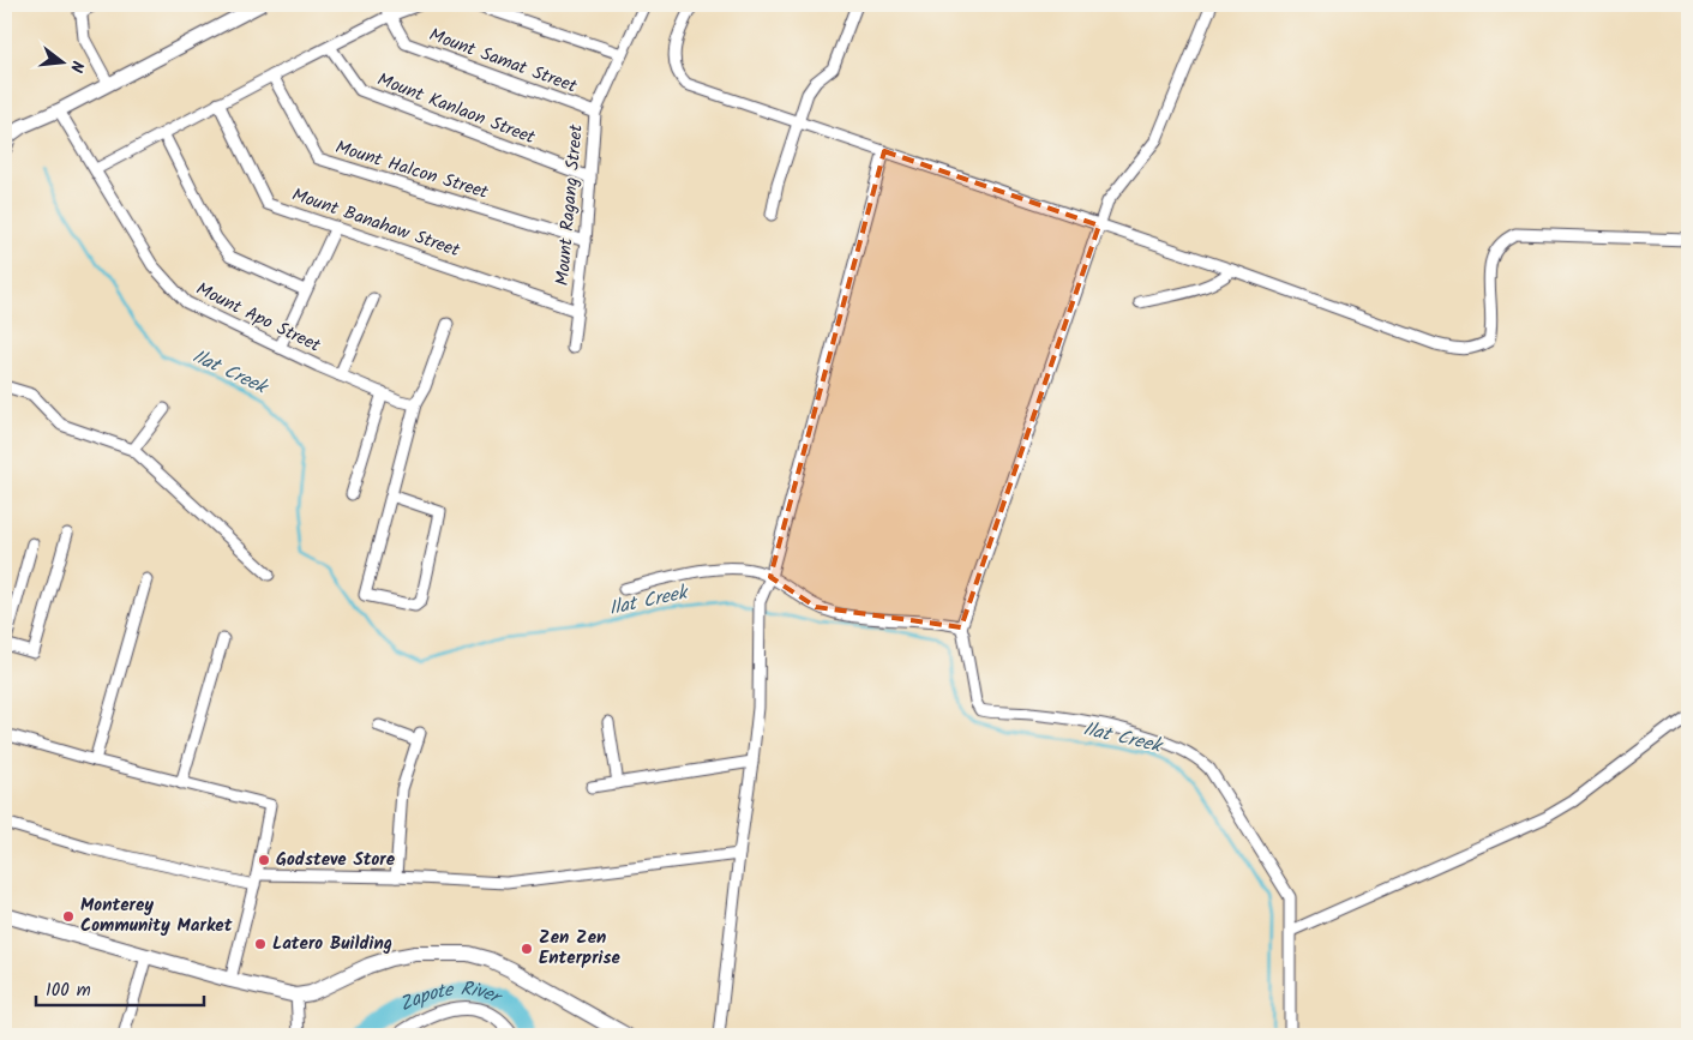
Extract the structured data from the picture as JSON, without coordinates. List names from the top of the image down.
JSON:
{
  "streets": {
    "street": [
      "Mount Samat Street",
      "Mount Kanlaon Street",
      "Mount Halcon Street",
      "Mount Ragang Street",
      "Mount Banahaw Street",
      "Mount Apo Street"
    ]
  },
  "crossings": [
    ["Mount Samat Street", "Mount Ragang Street"],
    ["Mount Kanlaon Street", "Mount Ragang Street"],
    ["Mount Halcon Street", "Mount Ragang Street"],
    ["Mount Ragang Street", "Mount Banahaw Street"]
  ],
  "water": ["Ilat Creek", "Zapote River"],
  "places": [
    "Godsteve Store",
    "Monterey Community Market",
    "Latero Building",
    "Zen Zen Enterprise"
  ],
  "scale_bar": "100 m",
  "north": "right"
}
